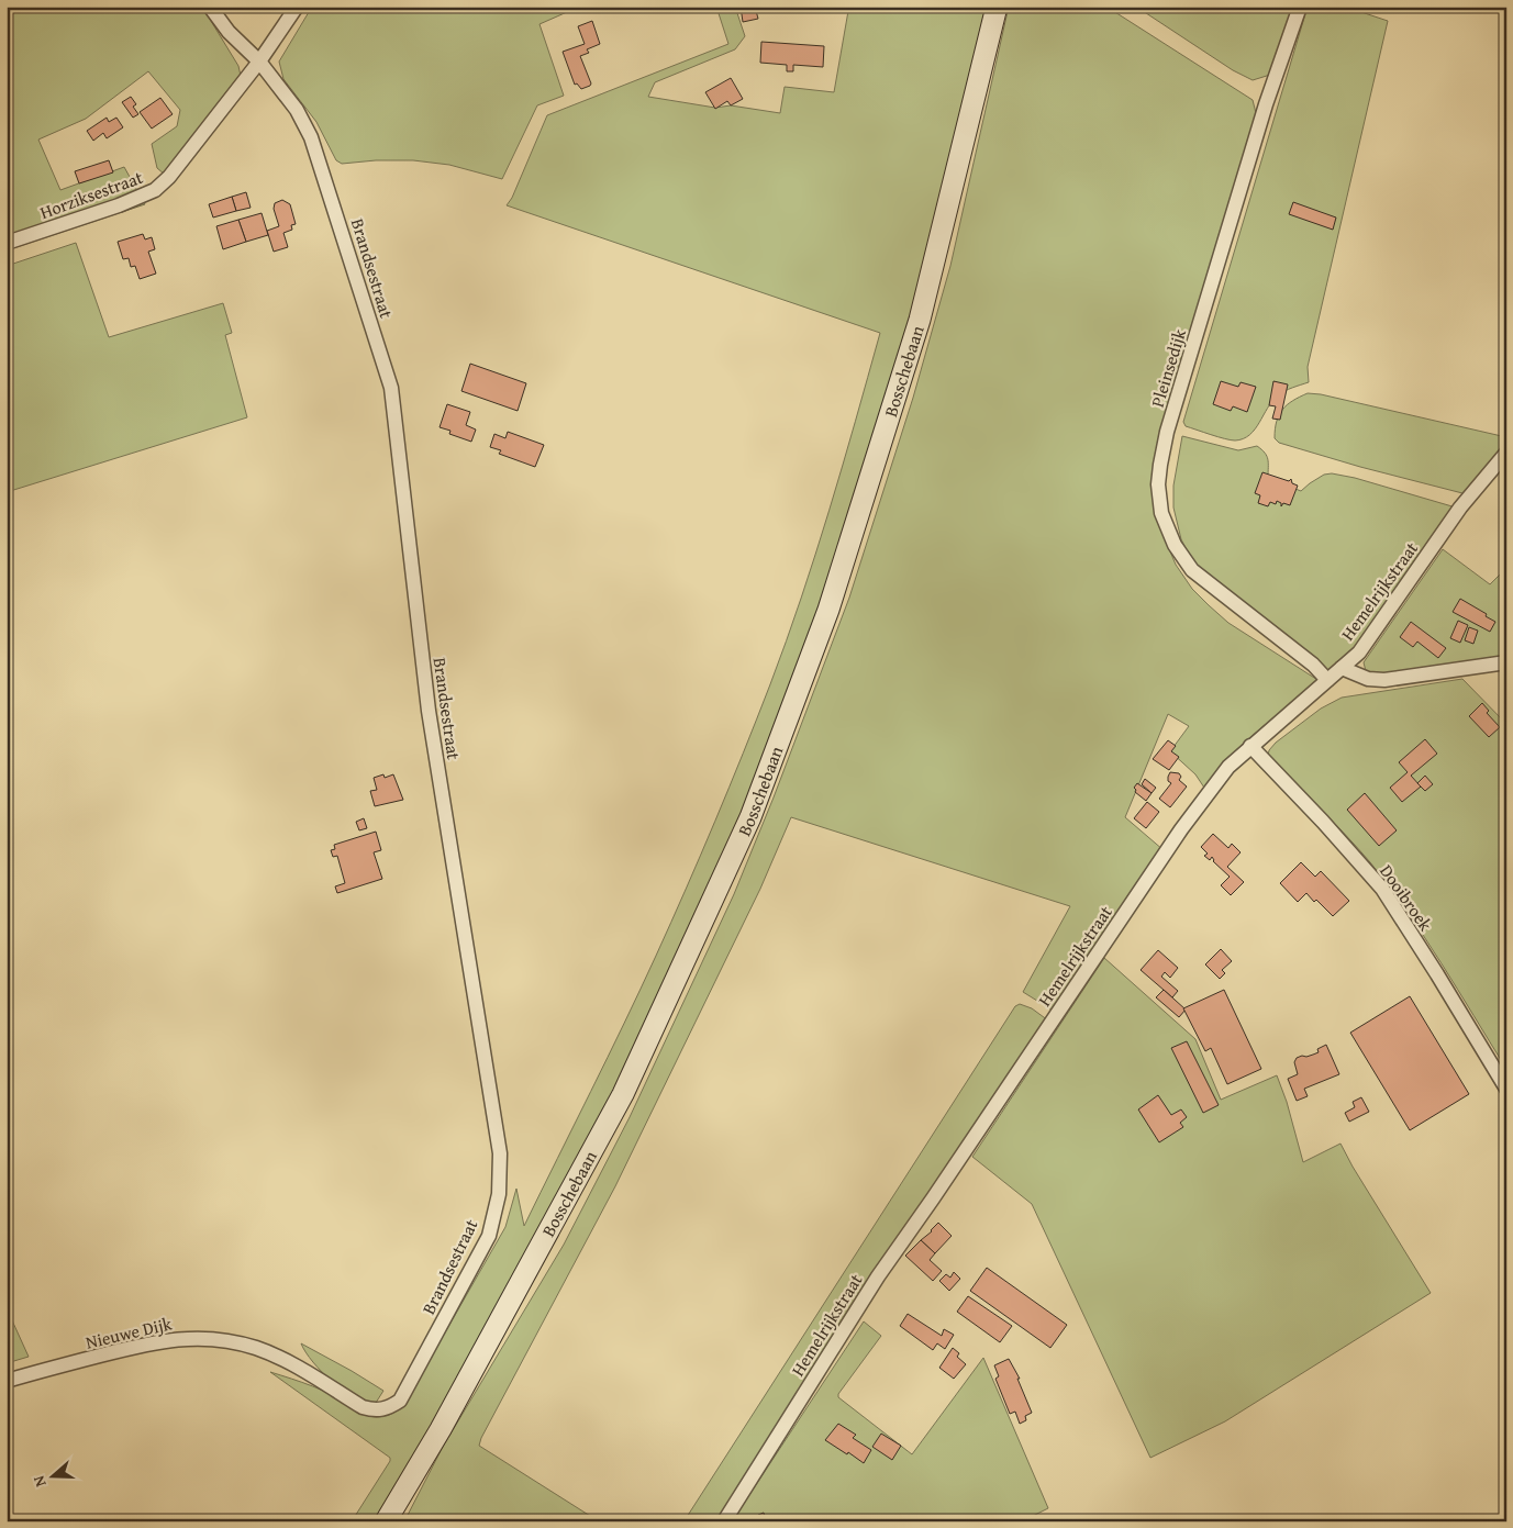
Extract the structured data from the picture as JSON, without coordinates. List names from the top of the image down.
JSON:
{
  "streets": {
    "main road": ["Bosschebaan"],
    "street": [
      "Horziksestraat",
      "Brandsestraat",
      "Pleinsedijk",
      "Hemelrijkstraat",
      "Dooibroek",
      "Nieuwe Dijk"
    ]
  },
  "crossings": [
    ["Horziksestraat", "Brandsestraat"],
    ["Brandsestraat", "Nieuwe Dijk"],
    ["Pleinsedijk", "Hemelrijkstraat"],
    ["Hemelrijkstraat", "Dooibroek"]
  ],
  "north": "left"
}
